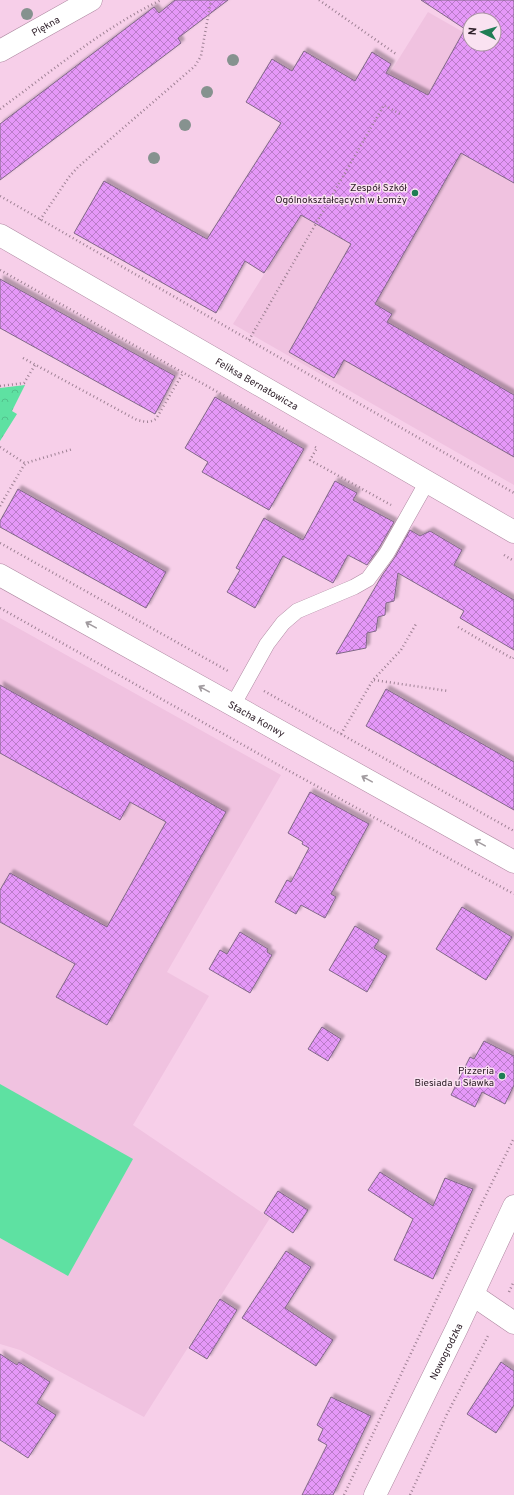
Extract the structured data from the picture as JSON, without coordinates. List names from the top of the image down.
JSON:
{
  "streets": {
    "street": [
      "Piękna",
      "Feliksa Bernatowicza",
      "Stacha Konwy",
      "Nowogrodzka"
    ]
  },
  "one_way": ["Stacha Konwy"],
  "places": ["Zespół Szkół Ogólnokształcących w Łomży", "Pizzeria Biesiada u Sławka"],
  "north": "left"
}
